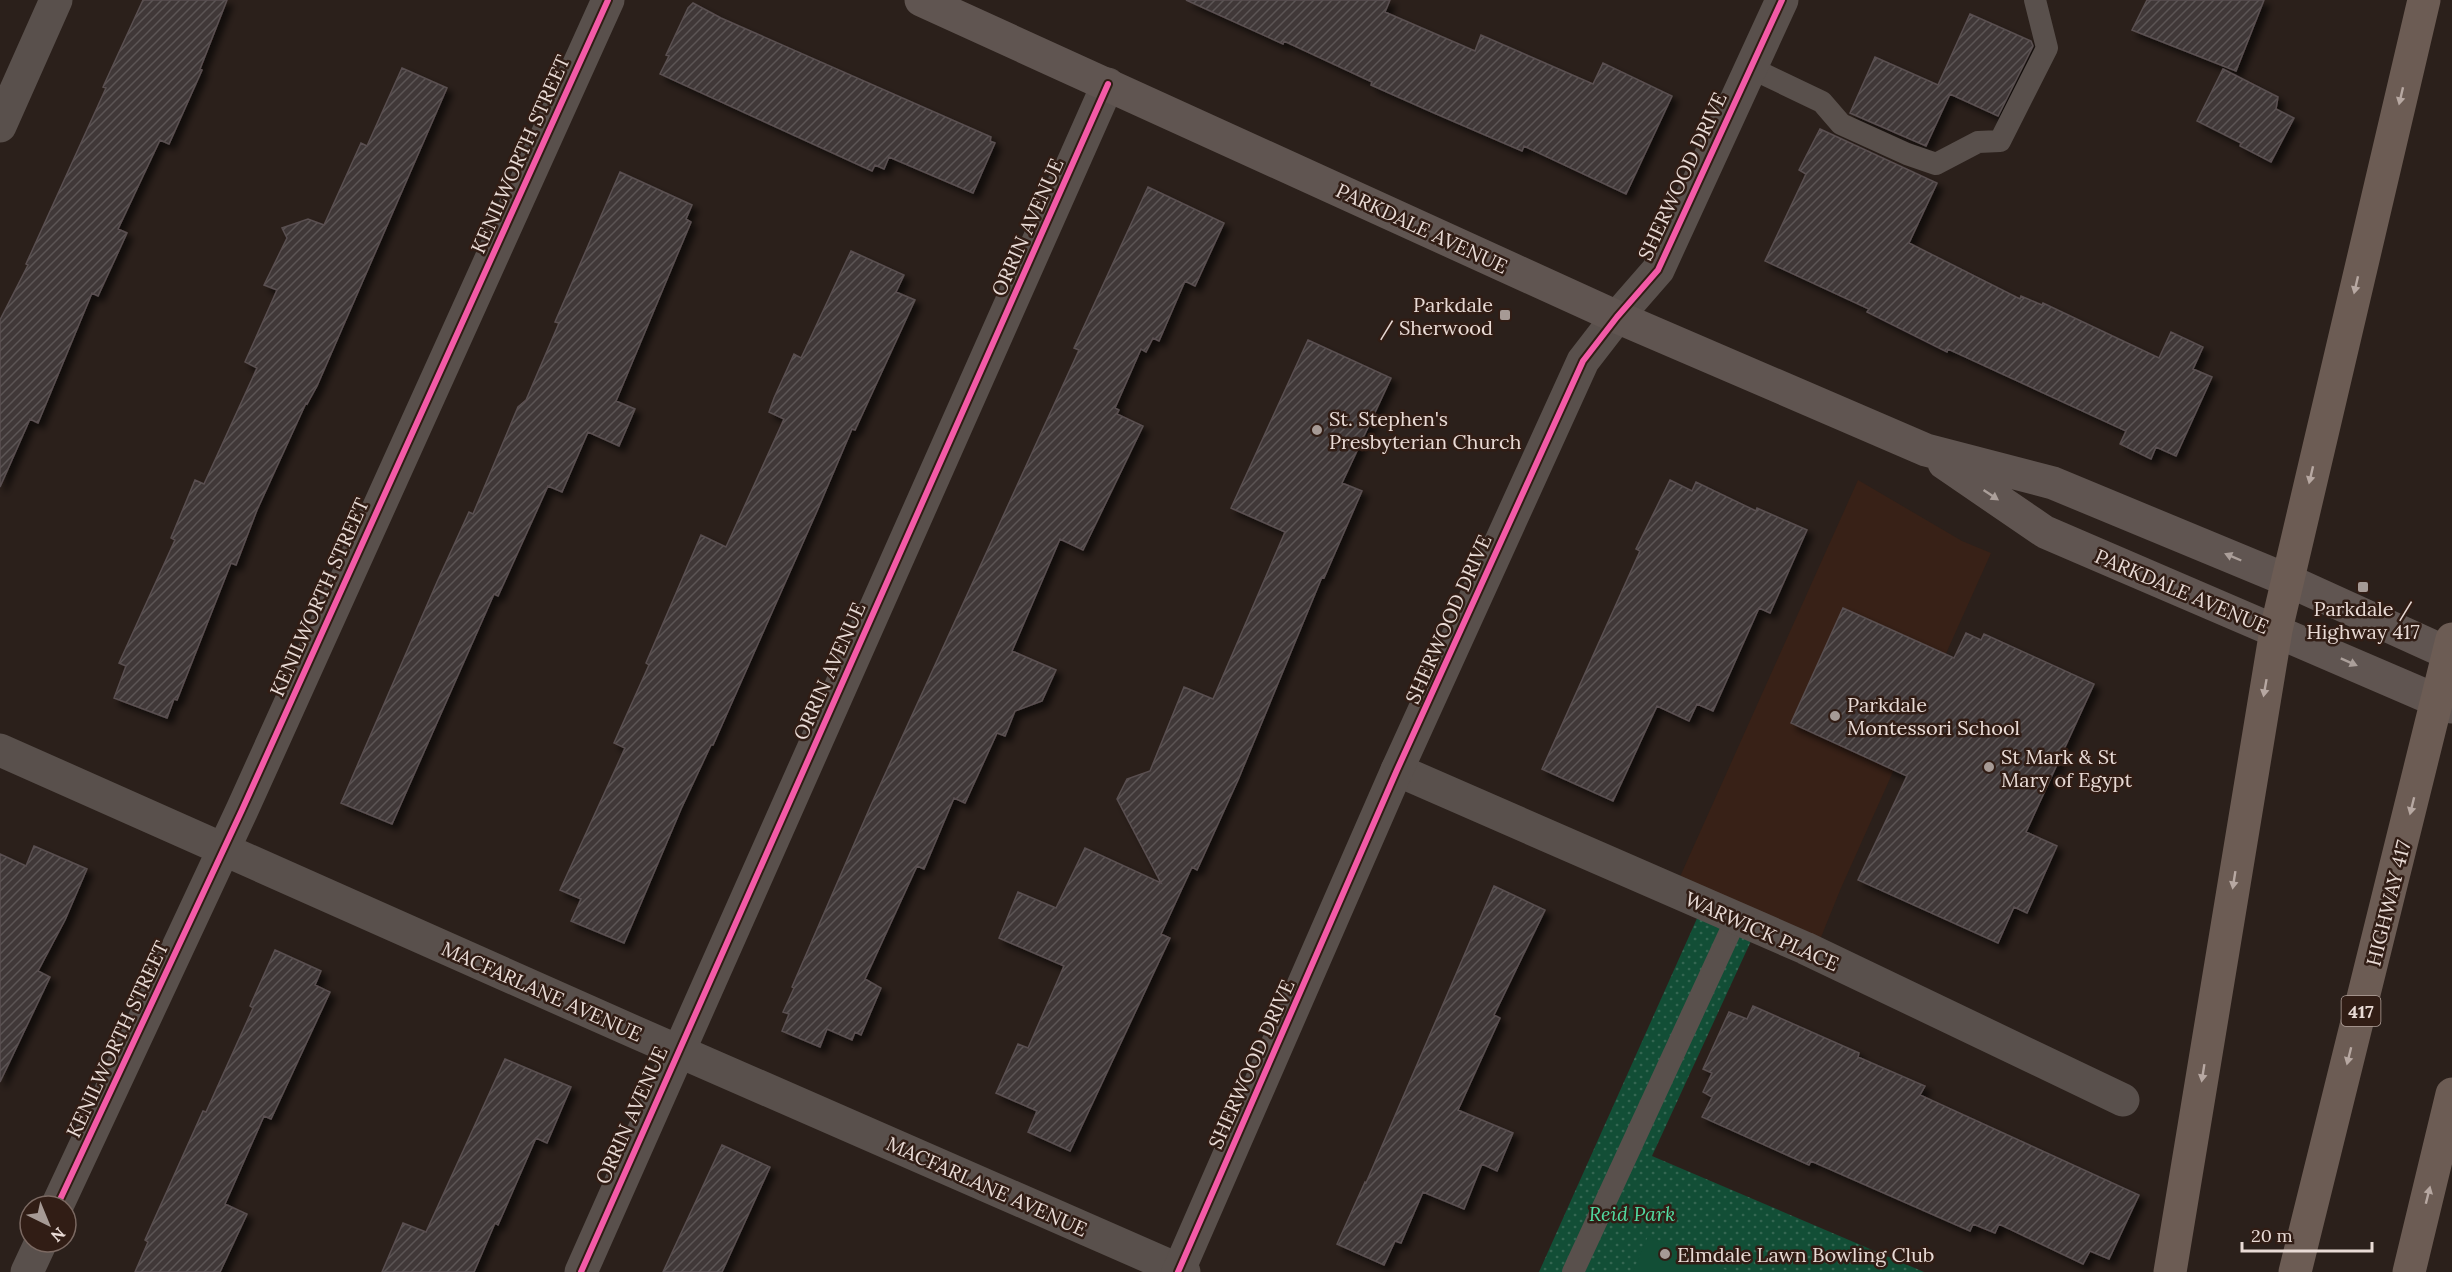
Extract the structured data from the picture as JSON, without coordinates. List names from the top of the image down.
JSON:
{
  "streets": {
    "highway": ["HIGHWAY 417", "417"],
    "main road": ["PARKDALE AVENUE"],
    "street": [
      "KENILWORTH STREET",
      "SHERWOOD DRIVE",
      "ORRIN AVENUE",
      "WARWICK PLACE",
      "MACFARLANE AVENUE"
    ]
  },
  "crossings": [
    ["KENILWORTH STREET", "MACFARLANE AVENUE"],
    ["SHERWOOD DRIVE", "PARKDALE AVENUE"],
    ["SHERWOOD DRIVE", "WARWICK PLACE"],
    ["SHERWOOD DRIVE", "MACFARLANE AVENUE"],
    ["ORRIN AVENUE", "PARKDALE AVENUE"],
    ["ORRIN AVENUE", "MACFARLANE AVENUE"]
  ],
  "parks": ["Reid Park"],
  "places": {
    "transit": ["Parkdale / Sherwood", "Parkdale / Highway 417"],
    "other": [
      "St. Stephen's Presbyterian Church",
      "Parkdale Montessori School",
      "St Mark & St Mary of Egypt",
      "Elmdale Lawn Bowling Club"
    ]
  },
  "scale_bar": "20 m",
  "north": "bottom right"
}
